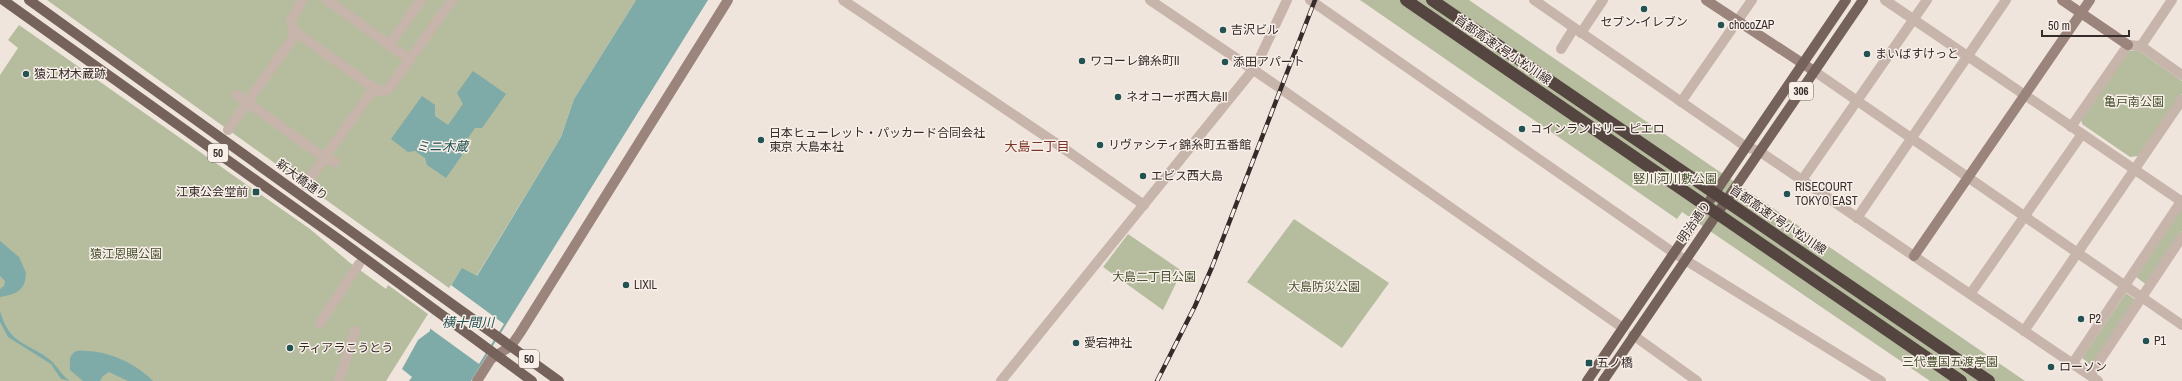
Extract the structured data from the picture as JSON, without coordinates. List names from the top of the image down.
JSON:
{
  "streets": {
    "highway": ["首都高速7号小松川線"],
    "main road": [
      "306",
      "50",
      "新大橋通り",
      "明治通り"
    ]
  },
  "districts": ["大島二丁目"],
  "water": ["ミニ木蔵", "横十間川"],
  "parks": [
    "亀戸南公園",
    "竪川河川敷公園",
    "猿江恩賜公園",
    "大島二丁目公園",
    "大島防災公園",
    "三代豊国五渡亭園"
  ],
  "places": {
    "other": [
      "セブン-イレブン",
      "chocoZAP",
      "吉沢ビル",
      "まいばすけっと",
      "ワコーレ錦糸町II",
      "添田アパート",
      "猿江材木蔵跡",
      "ネオコーポ西大島II",
      "コインランドリー ピエロ",
      "日本ヒューレット・パッカード合同会社 東京 大島本社",
      "リヴァシティ錦糸町五番館",
      "エビス西大島",
      "RISECOURT TOKYO EAST",
      "LIXIL",
      "P2",
      "P1",
      "愛宕神社",
      "ティアラこうとう",
      "ローソン"
    ],
    "transit": ["江東公会堂前", "五ノ橋"]
  },
  "scale_bar": "50 m"
}
